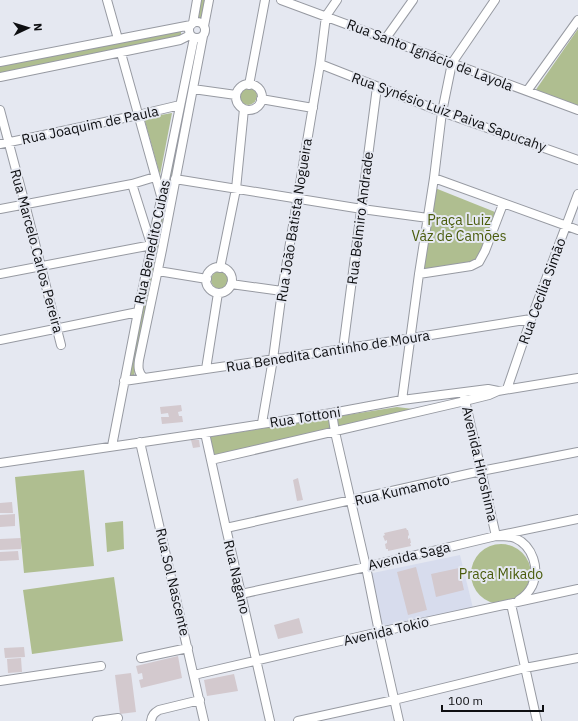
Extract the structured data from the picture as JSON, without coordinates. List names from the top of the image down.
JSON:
{
  "streets": {
    "street": [
      "Rua Santo Ignácio de Layola",
      "Rua Synésio Luiz Paiva Sapucahy",
      "Rua Joaquim de Paula",
      "Rua Belmiro Andrade",
      "Rua João Batista Nogueira",
      "Rua Benedito Cubas",
      "Rua Marcelo Carlos Pereira",
      "Rua Cecília Simão",
      "Rua Benedita Cantinho de Moura",
      "Rua Tottoni",
      "Avenida Hiroshima",
      "Rua Kumamoto",
      "Avenida Saga",
      "Rua Nagano",
      "Rua Sol Nascente",
      "Avenida Tokio"
    ]
  },
  "crossings": [
    ["Rua Santo Ignácio de Layola", "Rua João Batista Nogueira"],
    ["Rua Synésio Luiz Paiva Sapucahy", "Rua Belmiro Andrade"],
    ["Rua Synésio Luiz Paiva Sapucahy", "Rua João Batista Nogueira"],
    ["Rua Joaquim de Paula", "Rua Benedito Cubas"],
    ["Rua Joaquim de Paula", "Rua Marcelo Carlos Pereira"],
    ["Rua Belmiro Andrade", "Rua Benedita Cantinho de Moura"],
    ["Rua João Batista Nogueira", "Rua Benedita Cantinho de Moura"],
    ["Rua João Batista Nogueira", "Rua Tottoni"],
    ["Rua Benedito Cubas", "Rua Benedita Cantinho de Moura"],
    ["Rua Benedito Cubas", "Rua Tottoni"],
    ["Rua Cecília Simão", "Rua Benedita Cantinho de Moura"],
    ["Rua Cecília Simão", "Rua Tottoni"],
    ["Rua Tottoni", "Avenida Hiroshima"],
    ["Rua Tottoni", "Rua Nagano"],
    ["Rua Tottoni", "Rua Sol Nascente"],
    ["Avenida Hiroshima", "Rua Kumamoto"],
    ["Avenida Hiroshima", "Avenida Saga"],
    ["Rua Kumamoto", "Rua Nagano"],
    ["Avenida Saga", "Rua Nagano"],
    ["Rua Nagano", "Avenida Tokio"],
    ["Rua Sol Nascente", "Avenida Tokio"]
  ],
  "parks": ["Praça Luiz Váz de Camões", "Praça Mikado"],
  "scale_bar": "100 m",
  "north": "right"
}
